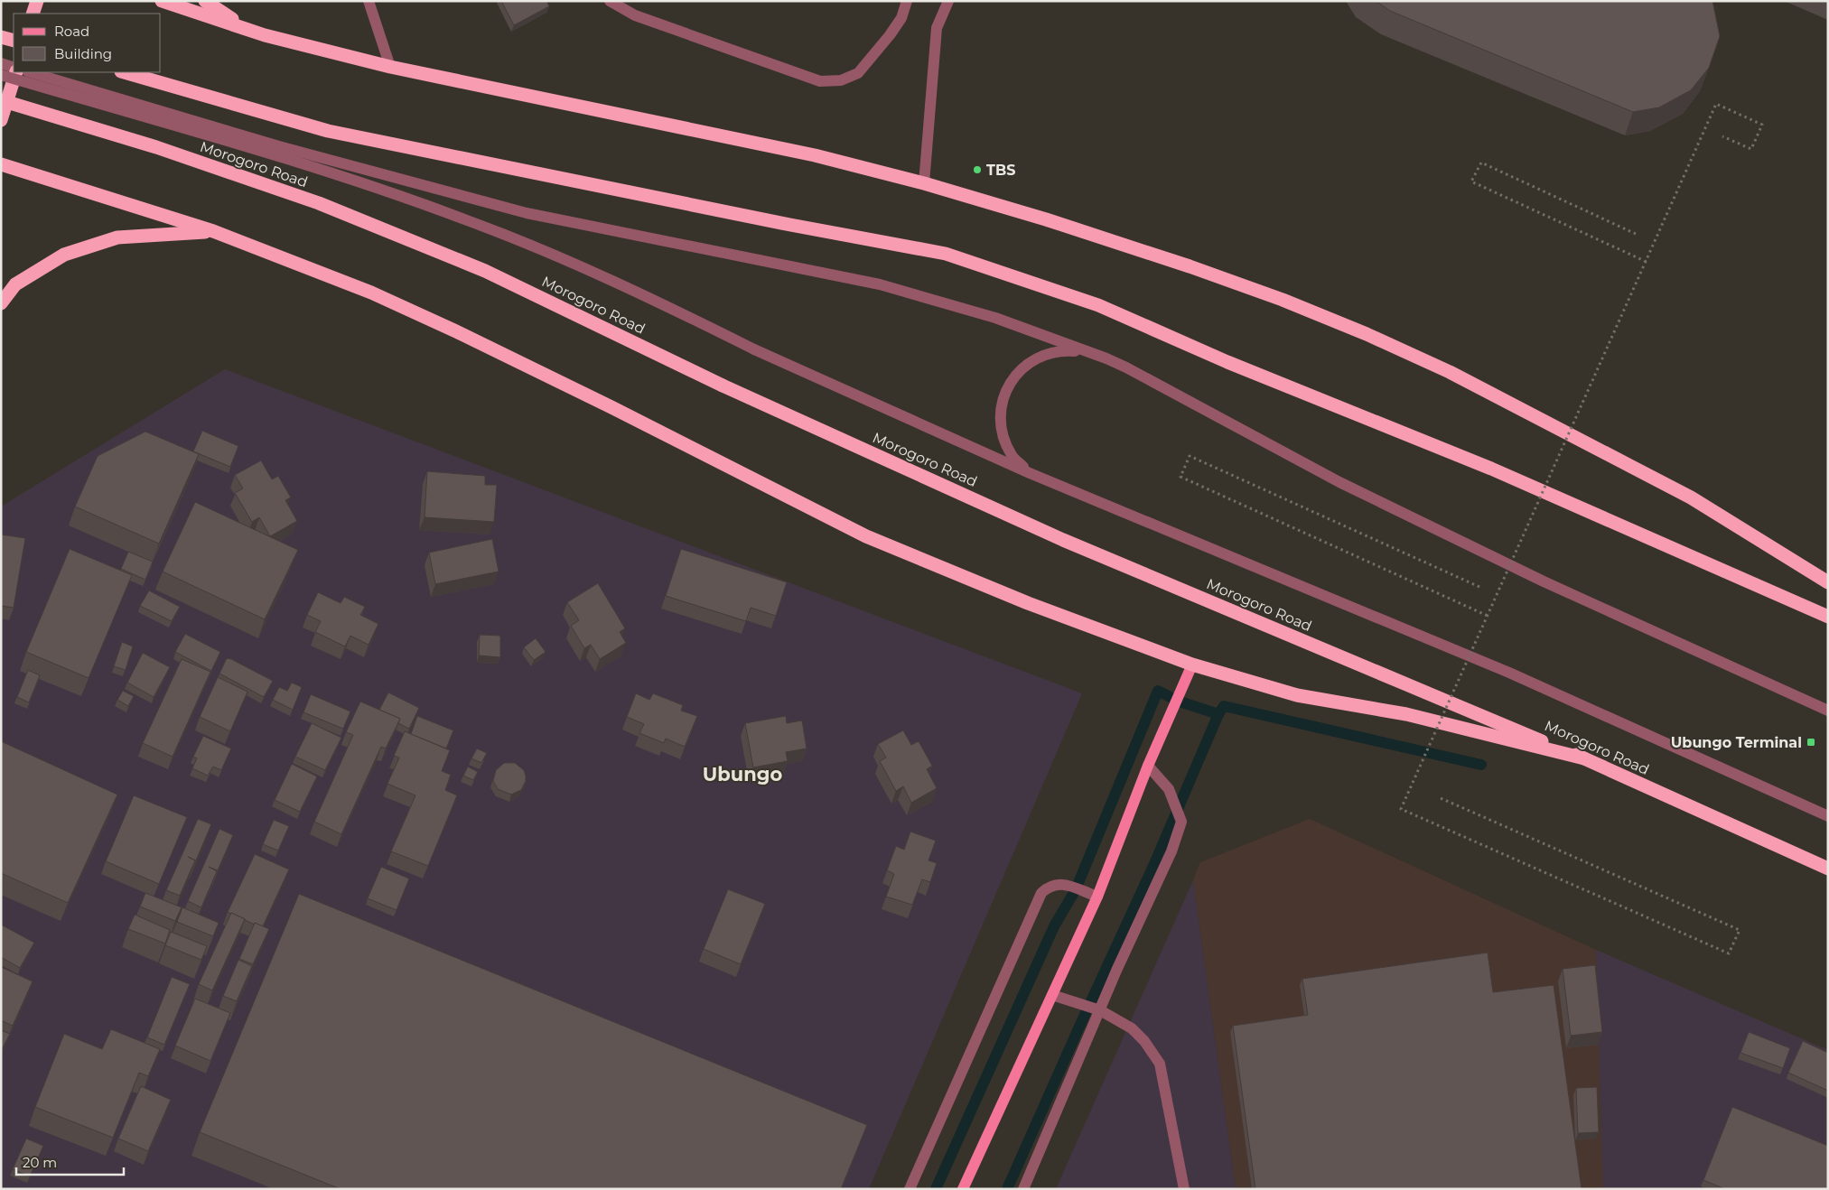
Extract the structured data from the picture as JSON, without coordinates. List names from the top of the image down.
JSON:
{
  "streets": {
    "highway": ["Morogoro Road"]
  },
  "districts": ["Ubungo"],
  "places": {
    "other": ["TBS"],
    "transit": ["Ubungo Terminal"]
  },
  "legend": ["Road", "Building"],
  "scale_bar": "20 m"
}
